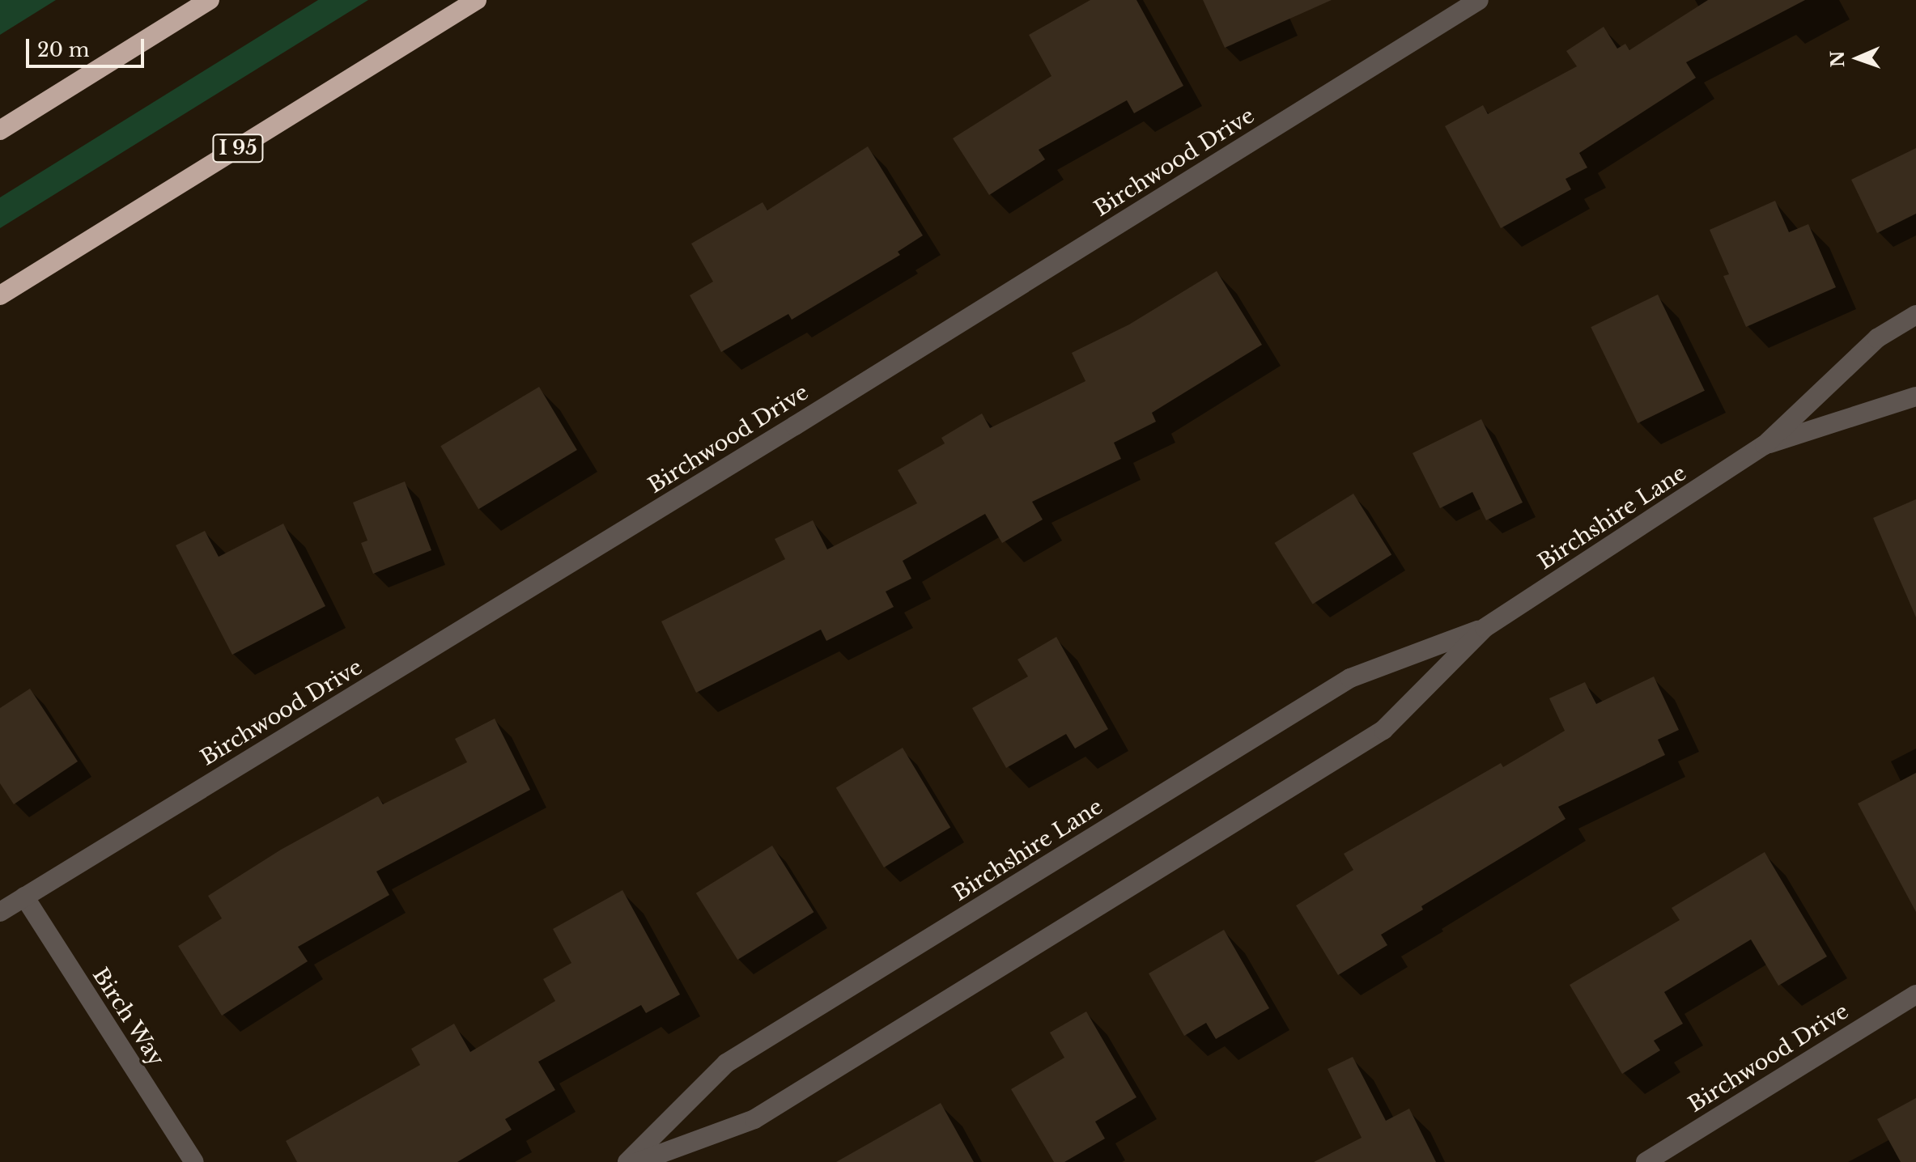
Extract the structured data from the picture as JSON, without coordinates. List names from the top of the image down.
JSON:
{
  "streets": {
    "highway": ["I 95"],
    "street": ["Birchwood Drive", "Birchshire Lane", "Birch Way"]
  },
  "crossings": [
    ["Birchwood Drive", "Birch Way"]
  ],
  "scale_bar": "20 m",
  "north": "left"
}
